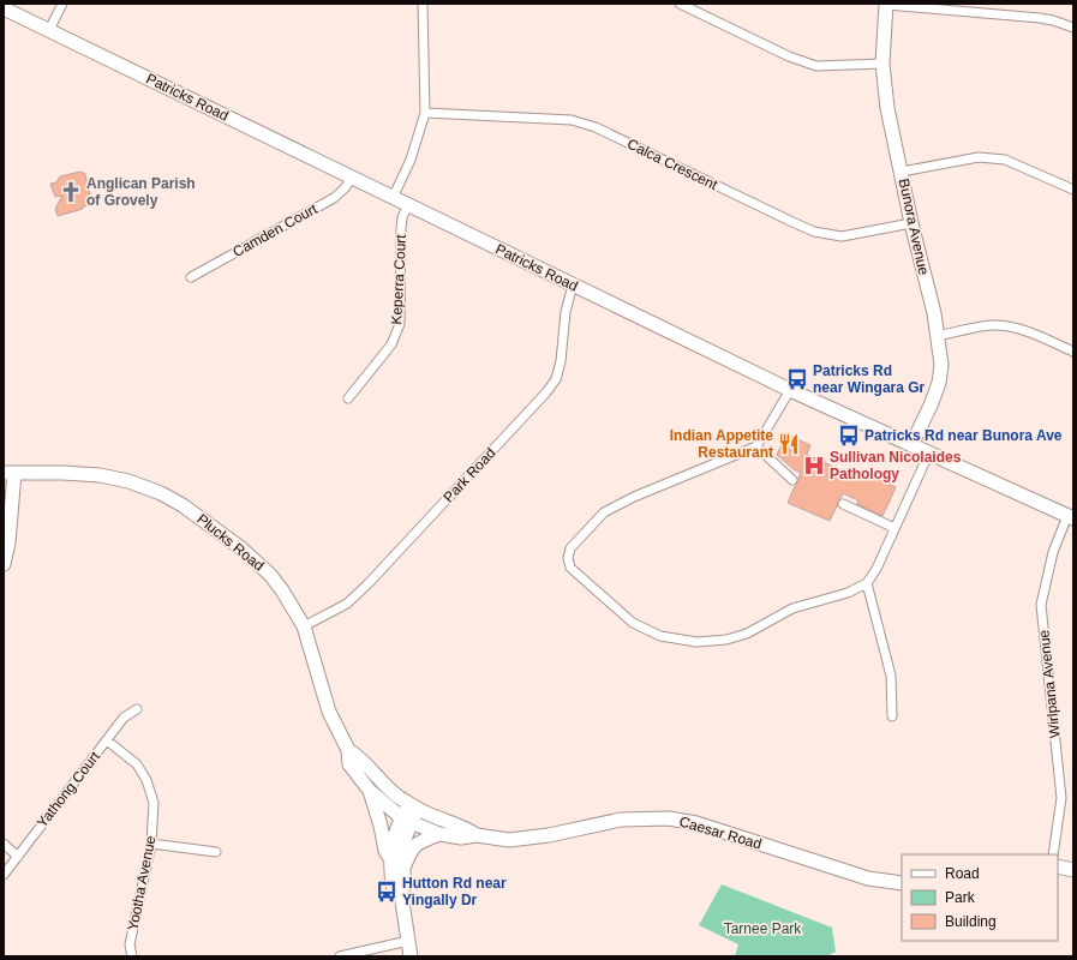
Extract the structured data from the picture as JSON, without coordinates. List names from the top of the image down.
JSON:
{
  "streets": {
    "street": [
      "Patricks Road",
      "Calca Crescent",
      "Bunora Avenue",
      "Camden Court",
      "Keperra Court",
      "Park Road",
      "Plucks Road",
      "Wirlpana Avenue",
      "Yathong Court",
      "Caesar Road",
      "Yootha Avenue"
    ]
  },
  "crossings": [
    ["Patricks Road", "Bunora Avenue"],
    ["Patricks Road", "Camden Court"],
    ["Patricks Road", "Keperra Court"],
    ["Patricks Road", "Park Road"],
    ["Patricks Road", "Wirlpana Avenue"],
    ["Calca Crescent", "Bunora Avenue"],
    ["Park Road", "Plucks Road"],
    ["Plucks Road", "Caesar Road"],
    ["Yathong Court", "Yootha Avenue"]
  ],
  "parks": ["Tarnee Park"],
  "places": {
    "church": ["Anglican Parish of Grovely"],
    "bus stop": ["Patricks Rd near Wingara Gr", "Patricks Rd near Bunora Ave", "Hutton Rd near Yingally Dr"],
    "restaurant": ["Indian Appetite Restaurant"],
    "hospital": ["Sullivan Nicolaides Pathology"]
  },
  "legend": ["Road", "Park", "Building"]
}
